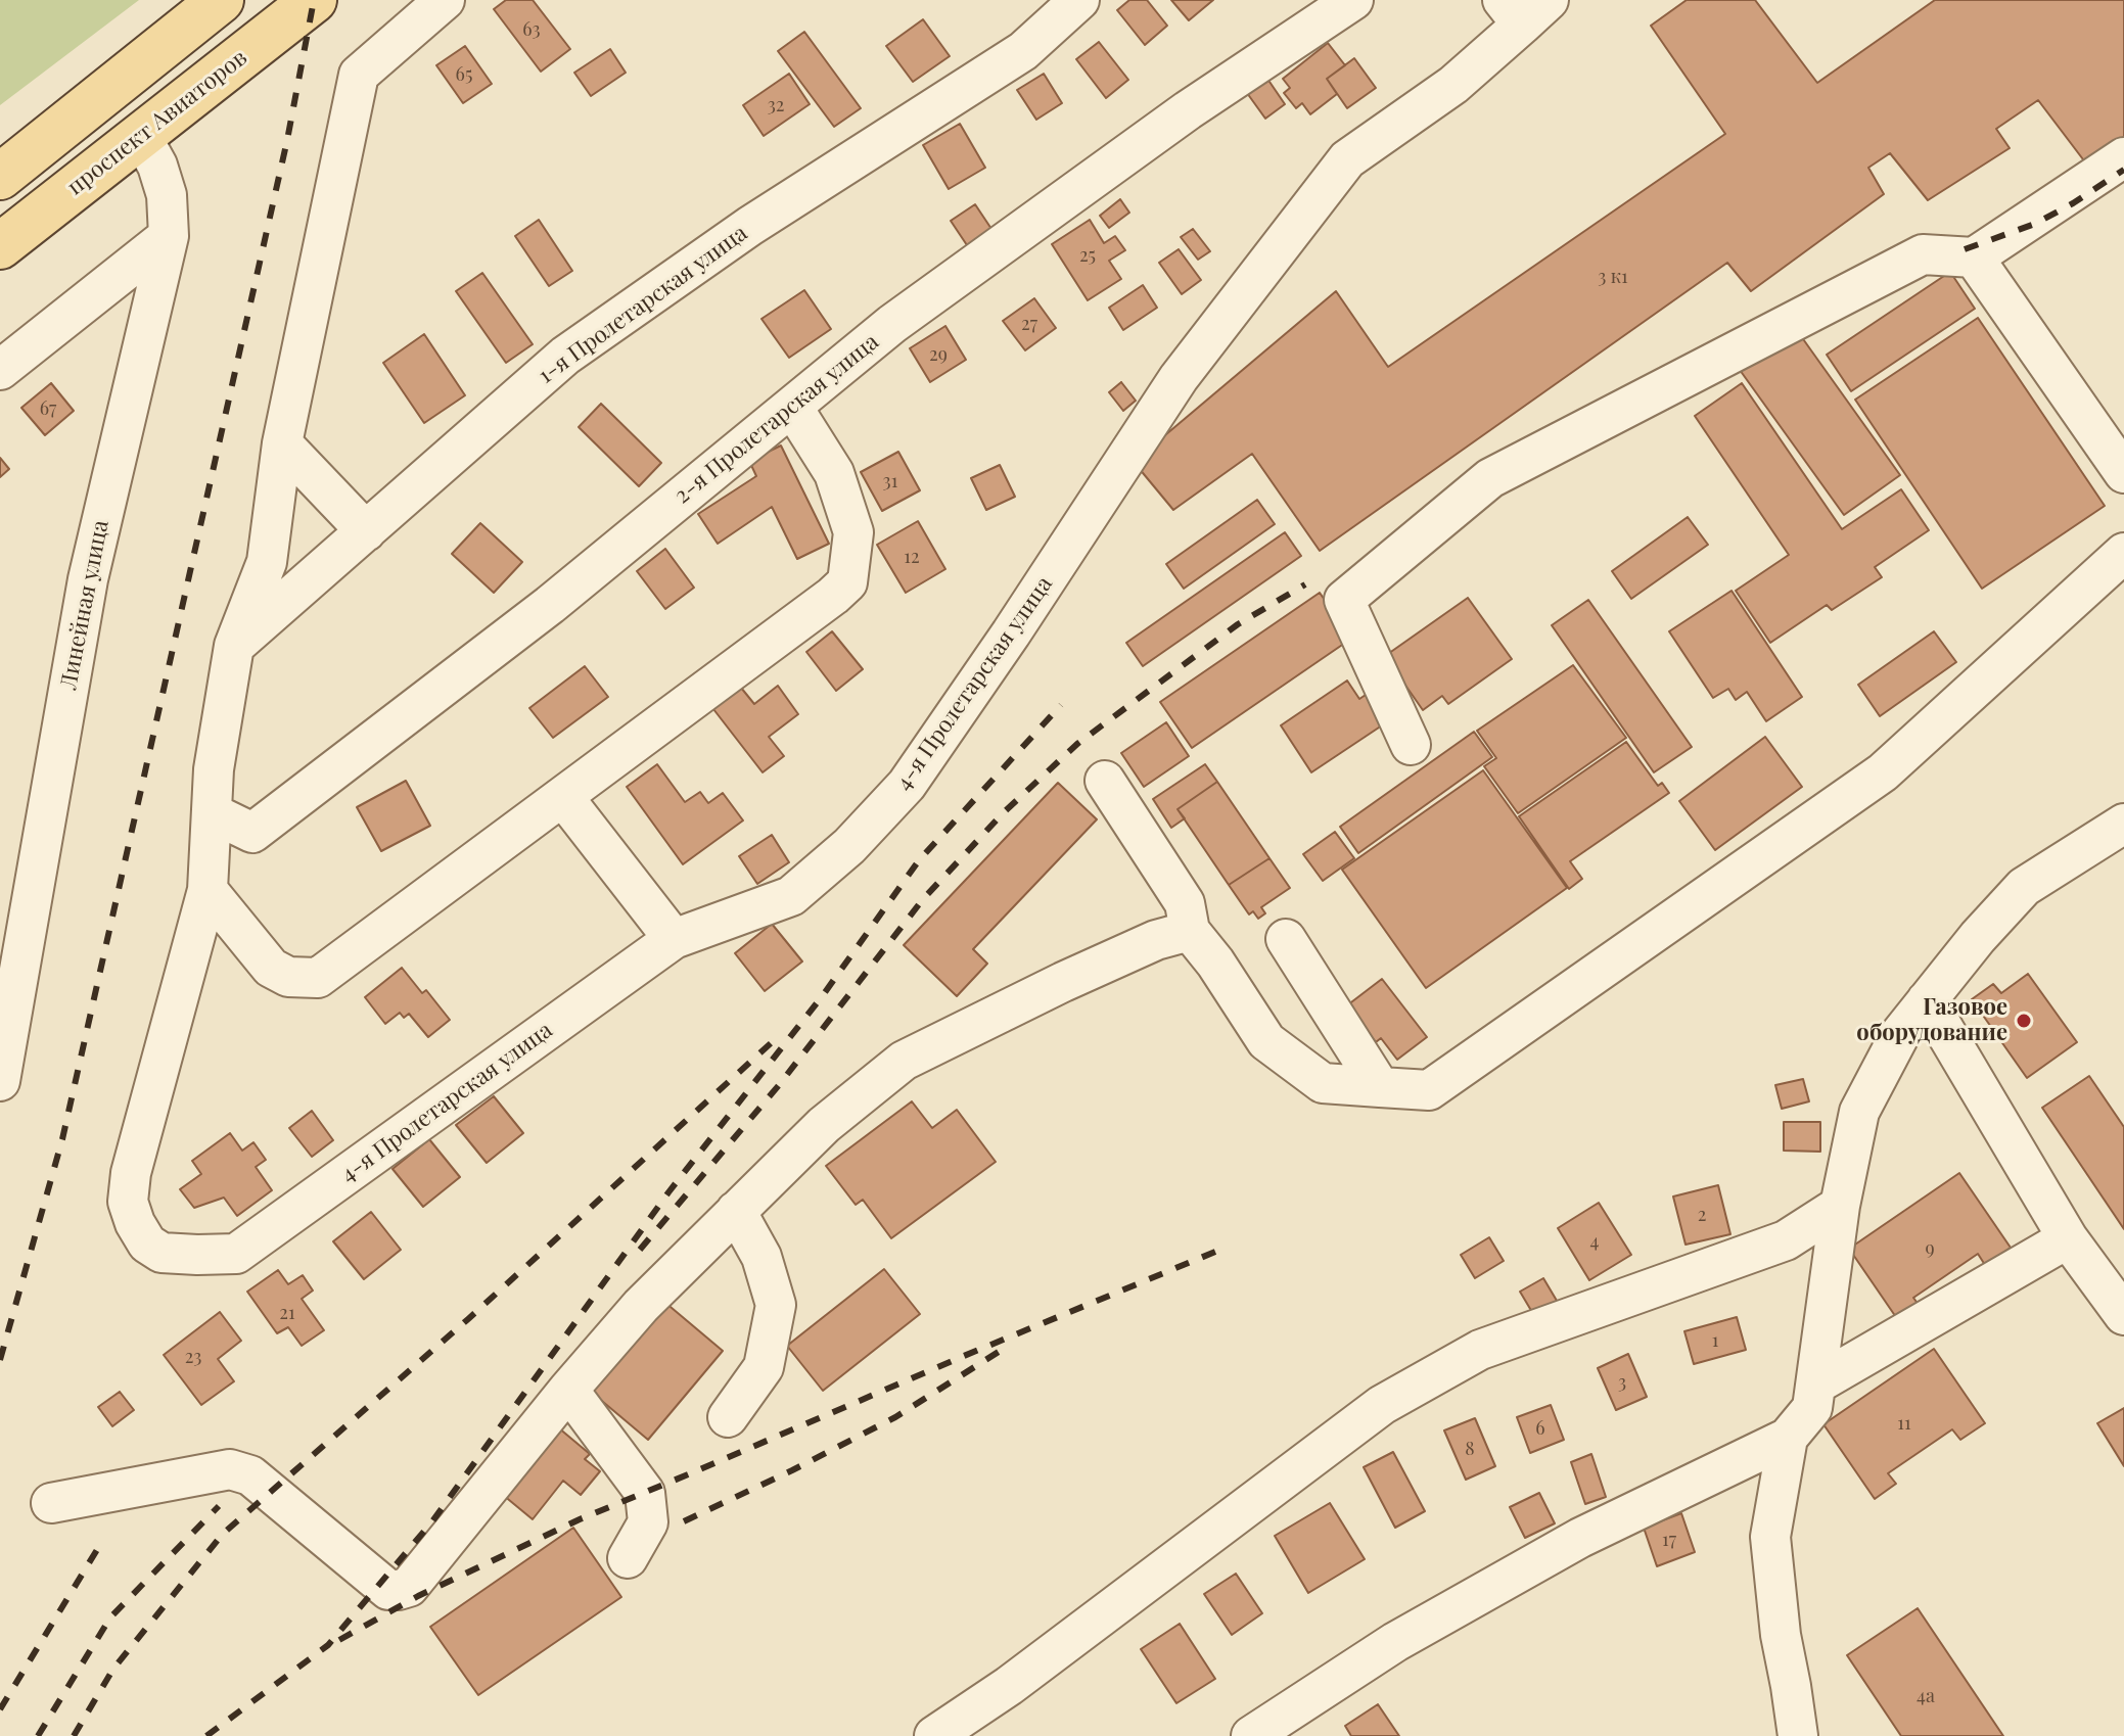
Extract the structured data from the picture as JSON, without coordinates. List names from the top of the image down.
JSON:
{
  "streets": {
    "main road": ["проспект Авиаторов"],
    "street": [
      "1-я Пролетарская улица",
      "2-я Пролетарская улица",
      "Линейная улица",
      "4-я Пролетарская улица"
    ]
  },
  "crossings": [
    ["проспект Авиаторов", "Линейная улица"]
  ],
  "places": ["Газовое оборудование"],
  "house_numbers": [
    "63",
    "65",
    "32",
    "25",
    "3 к1",
    "27",
    "29",
    "67",
    "31",
    "12",
    "2",
    "4",
    "9",
    "21",
    "1",
    "23",
    "3",
    "11",
    "6",
    "8",
    "17",
    "4а"
  ]
}
